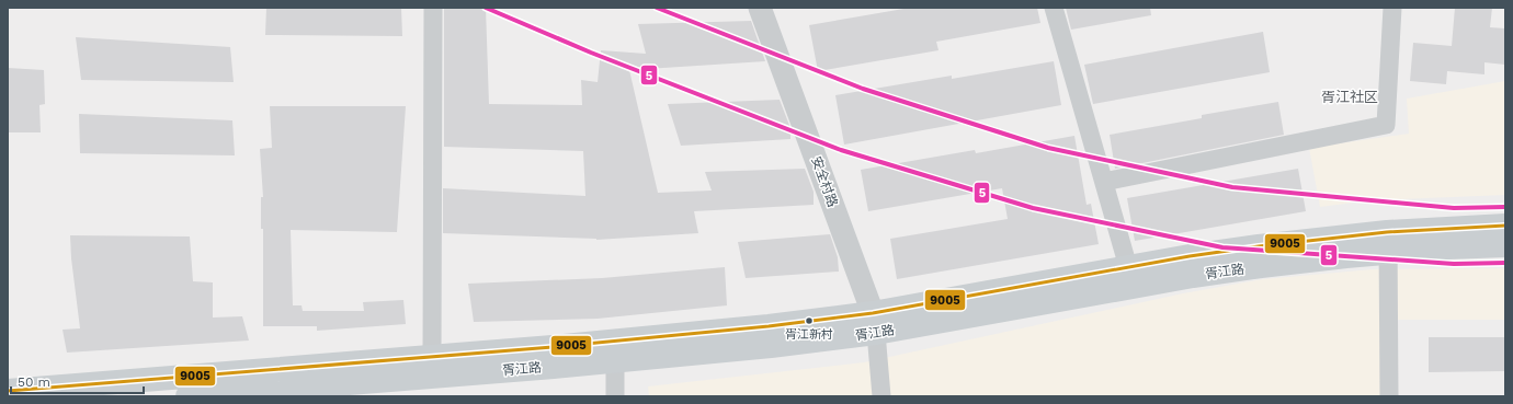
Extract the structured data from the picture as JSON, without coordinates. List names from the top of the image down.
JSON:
{
  "streets": {
    "main road": ["胥江路"],
    "street": ["安全村路"]
  },
  "crossings": [
    ["安全村路", "胥江路"]
  ],
  "districts": ["胥江社区"],
  "places": ["胥江新村"],
  "lines": ["transit line 5", "transit line 9005"],
  "scale_bar": "50 m"
}
